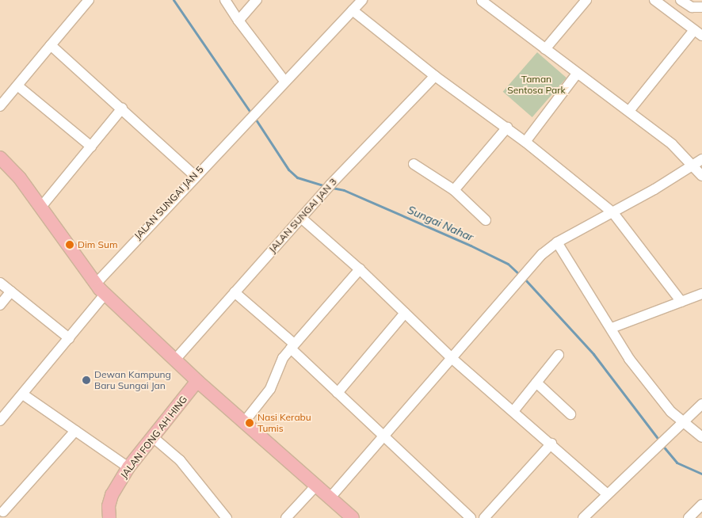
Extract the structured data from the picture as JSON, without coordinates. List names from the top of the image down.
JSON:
{
  "streets": {
    "main road": ["JALAN FONG AH HING"],
    "street": ["JALAN SUNGAI JAN 5", "JALAN SUNGAI JAN 3"]
  },
  "water": ["Sungai Nahar"],
  "parks": ["Taman Sentosa Park"],
  "places": ["Dim Sum", "Dewan Kampung Baru Sungai Jan", "Nasi Kerabu Tumis"]
}
